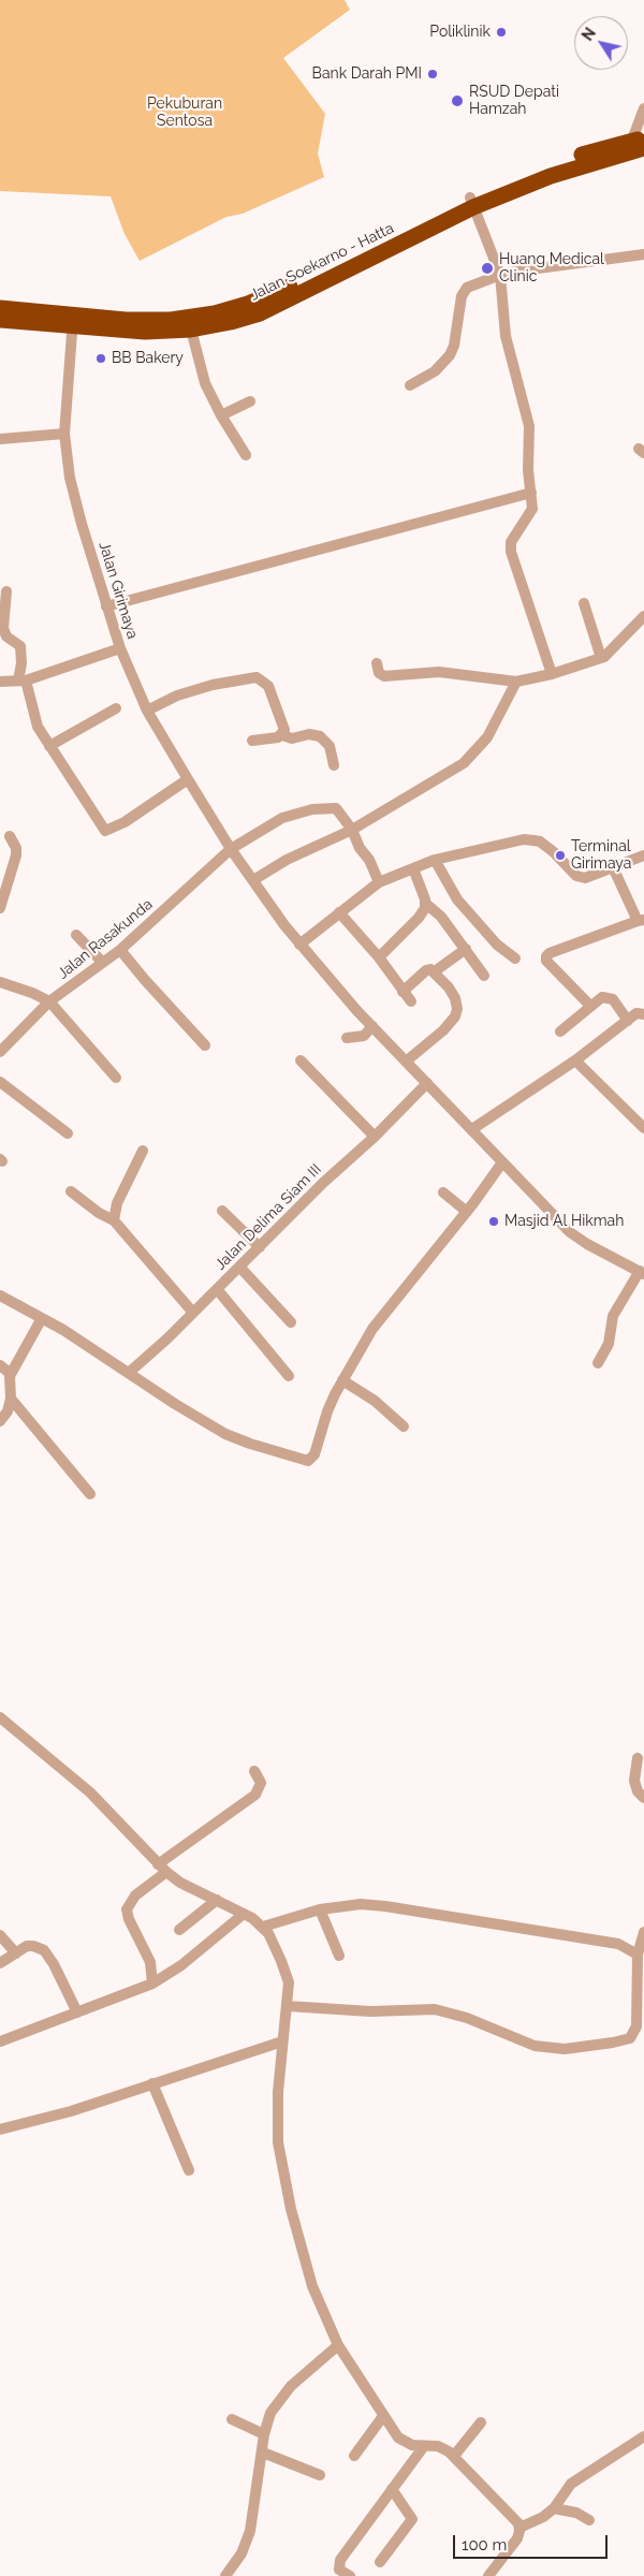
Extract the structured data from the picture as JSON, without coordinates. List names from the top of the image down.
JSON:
{
  "streets": {
    "highway": ["Jalan Soekarno - Hatta"],
    "street": ["Jalan Girimaya", "Jalan Rasakunda", "Jalan Delima Siam III"]
  },
  "crossings": [
    ["Jalan Soekarno - Hatta", "Jalan Girimaya"],
    ["Jalan Girimaya", "Jalan Rasakunda"],
    ["Jalan Girimaya", "Jalan Delima Siam III"]
  ],
  "parks": ["Pekuburan Sentosa"],
  "places": [
    "Poliklinik",
    "Bank Darah PMI",
    "RSUD Depati Hamzah",
    "Huang Medical Clinic",
    "BB Bakery",
    "Terminal Girimaya",
    "Masjid Al Hikmah"
  ],
  "scale_bar": "100 m",
  "north": "top left"
}
